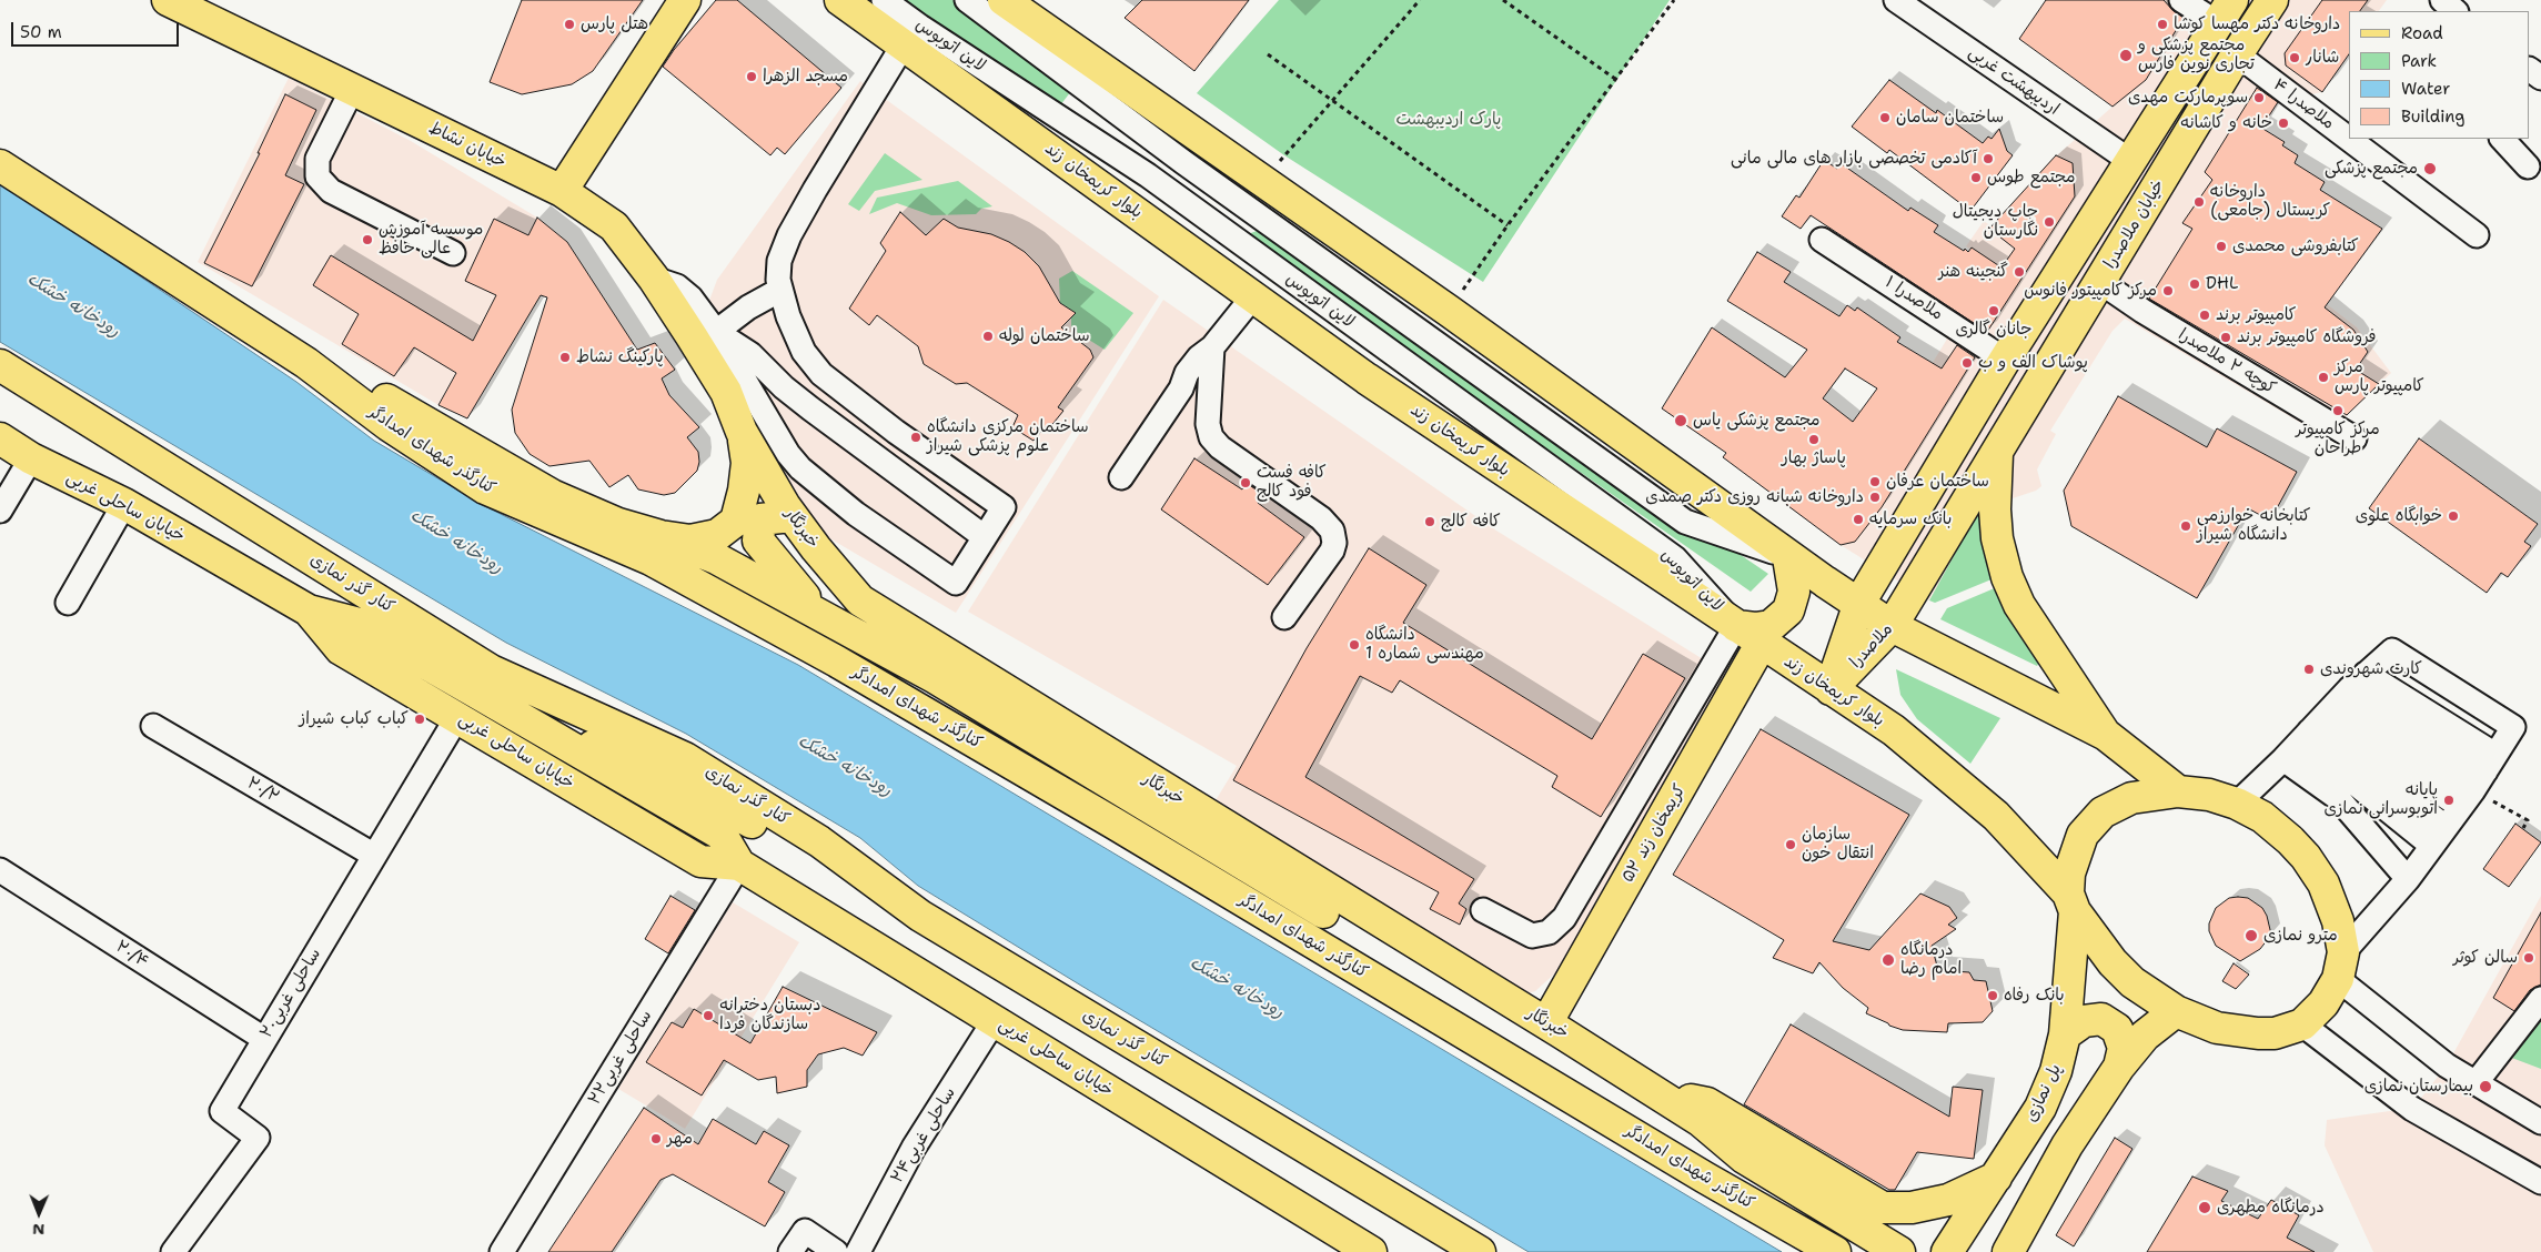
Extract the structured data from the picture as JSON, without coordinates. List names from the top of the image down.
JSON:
{
  "streets": {
    "main road": [
      "خیابان نشاط",
      "بلوار کریمخان زند",
      "خیابان ملاصدرا",
      "کنارگذر شهدای امدادگر",
      "خیابان ساحلی غربی",
      "خبرنگار",
      "کنار گذر نمازی",
      "ملاصدرا",
      "کریمخان زند ۵۲",
      "پل نمازی"
    ],
    "street": [
      "لاین اتوبوس",
      "اردیبهشت غربی",
      "۴ ملاصدرا",
      "۱ ملاصدرا",
      "کوچه ۲ ملاصدرا",
      "۲۰/۲",
      "۲۰/۴",
      "ساحلی غربی۲۰",
      "ساحلی غربی۲۲",
      "ساحلی غربی۲۴"
    ]
  },
  "crossings": [
    ["لاین اتوبوس", "بلوار کریمخان زند"],
    ["۴ ملاصدرا", "خیابان ملاصدرا"],
    ["خیابان نشاط", "خبرنگار"],
    ["بلوار کریمخان زند", "ملاصدرا"],
    ["بلوار کریمخان زند", "کریمخان زند ۵۲"],
    ["بلوار کریمخان زند", "پل نمازی"],
    ["خیابان ملاصدرا", "کوچه ۲ ملاصدرا"],
    ["خیابان ملاصدرا", "ملاصدرا"],
    ["۱ ملاصدرا", "ملاصدرا"],
    ["خیابان ساحلی غربی", "ساحلی غربی۲۰"],
    ["خیابان ساحلی غربی", "ساحلی غربی۲۲"],
    ["خیابان ساحلی غربی", "ساحلی غربی۲۴"],
    ["خبرنگار", "کریمخان زند ۵۲"],
    ["۲۰/۲", "ساحلی غربی۲۰"],
    ["۲۰/۴", "ساحلی غربی۲۰"]
  ],
  "water": ["رودخانه خشک"],
  "parks": ["پارک اردیبهشت"],
  "places": [
    "هتل پارس",
    "داروخانه دکتر مهسا کوشا",
    "مجتمع پزشکی و تجاری نوین فارس",
    "شانار",
    "مسجد الزهرا",
    "سوپرمارکت مهدی",
    "ساختمان سامان",
    "خانه و کاشانه",
    "آکادمی تخصصی بازار های مالی مانی",
    "مجتمع پزشکی",
    "مجتمع طوس",
    "داروخانه کریستال (جامعی)",
    "چاپ دیجیتال نگارستان",
    "موسسه آموزش عالی حافظ",
    "کتابفروشی محمدی",
    "گنجينه هنر",
    "DHL",
    "مرکز کامپیتور فانوس",
    "جانان گالری",
    "کامپیوتر برند",
    "ساختمان لوله",
    "فروشگاه کامپیوتر برند",
    "پارکینگ نشاط",
    "پوشاک الف و ب",
    "مرکز کامپیوتر پارس",
    "مرکز کامپیوتر طراحان",
    "مجتمع پزشکی یاس",
    "ساختمان مرکزی دانشگاه علوم پزشکی شیراز",
    "پاساژ بهار",
    "ساختمان عرفان",
    "کافه فست فود کالج",
    "داروخانه شبانه روزی دکتر صمدی",
    "خوابگاه علوی",
    "بانک سرمایه",
    "کافه کالج",
    "کتابخانه خوارزمی دانشگاه شیراز",
    "دانشگاه مهندسی شماره 1",
    "کارت شهروندی",
    "کباب کباب شیراز",
    "پایانه اتوبوسرانی نمازی",
    "سازمان انتقال خون",
    "مترو نمازی",
    "سالن کوثر",
    "درمانگاه امام رضا",
    "بانک رفاه",
    "دبستان دخترانه سازندگان فردا",
    "بیمارستان نمازی",
    "مهر",
    "درمانگاه مطهری"
  ],
  "legend": [
    "Road",
    "Park",
    "Water",
    "Building"
  ],
  "scale_bar": "50 m",
  "north": "bottom"
}
